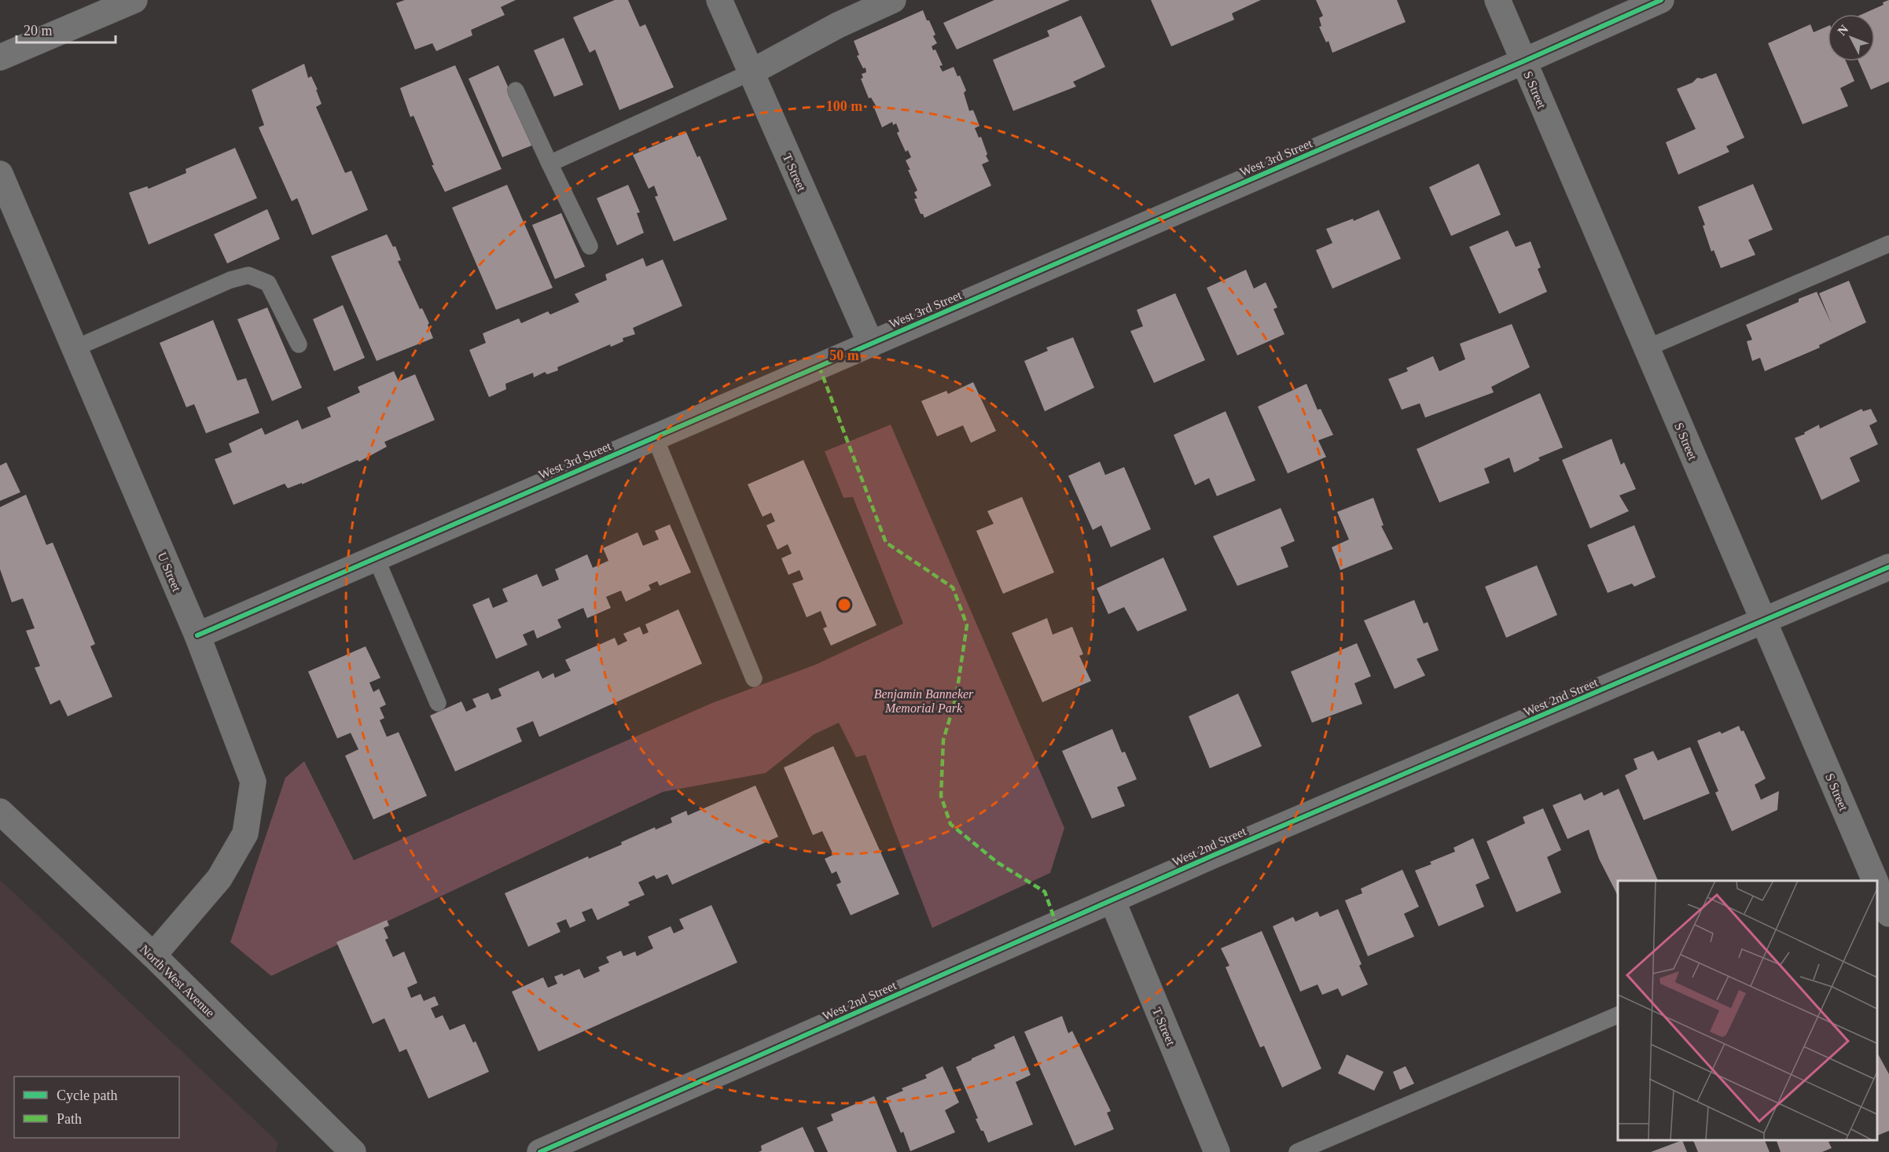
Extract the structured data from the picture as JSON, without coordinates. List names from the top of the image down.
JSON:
{
  "streets": {
    "street": [
      "S Street",
      "West 3rd Street",
      "T Street",
      "U Street",
      "West 2nd Street",
      "North West Avenue"
    ]
  },
  "crossings": [
    ["S Street", "West 3rd Street"],
    ["S Street", "West 2nd Street"],
    ["West 3rd Street", "T Street"],
    ["West 3rd Street", "U Street"],
    ["T Street", "West 2nd Street"],
    ["U Street", "North West Avenue"]
  ],
  "parks": ["Benjamin Banneker Memorial Park"],
  "legend": ["Cycle path", "Path"],
  "scale_bar": "20 m",
  "north": "top left",
  "rings": ["100 m", "50 m"]
}
